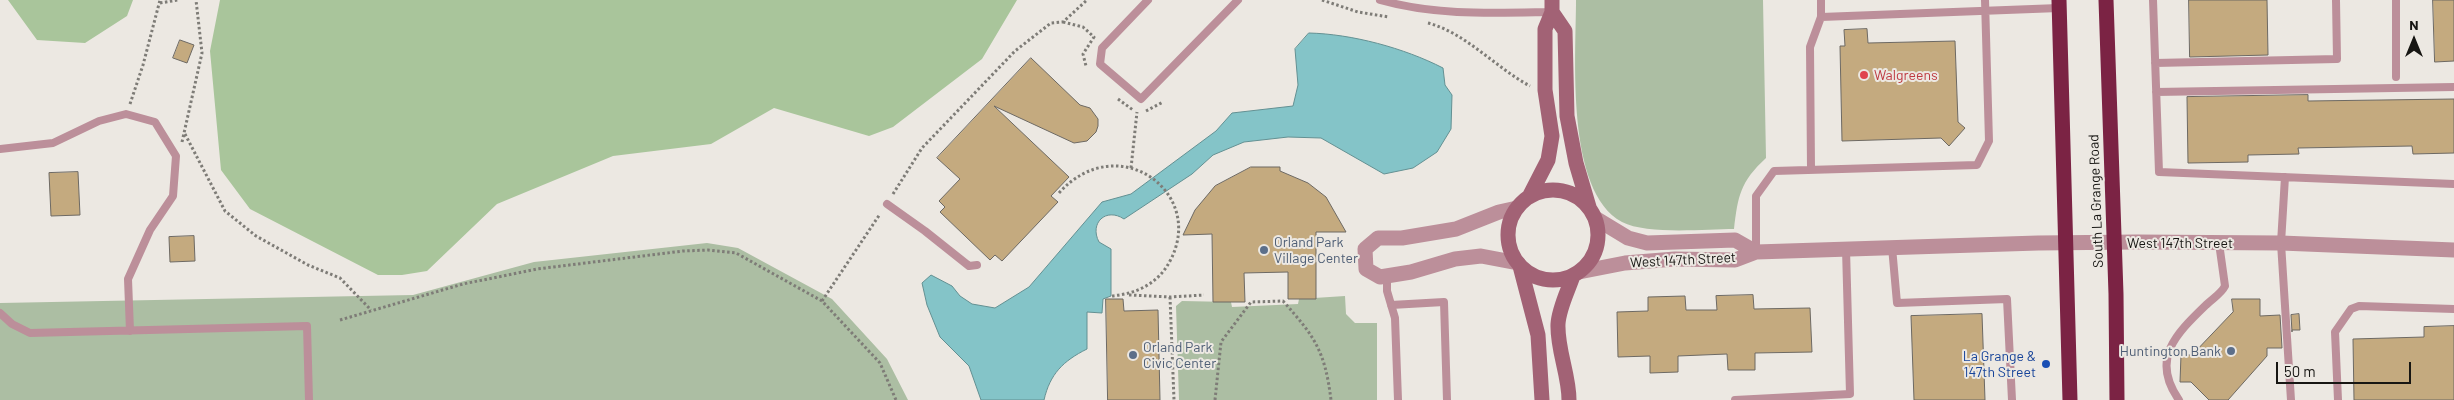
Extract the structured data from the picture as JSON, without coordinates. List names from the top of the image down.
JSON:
{
  "streets": {
    "highway": ["South La Grange Road"],
    "street": ["West 147th Street"]
  },
  "crossings": [
    ["South La Grange Road", "West 147th Street"]
  ],
  "places": [
    "Walgreens",
    "Orland Park Village Center",
    "Huntington Bank",
    "Orland Park Civic Center",
    "La Grange & 147th Street"
  ],
  "scale_bar": "50 m",
  "north": "top"
}
